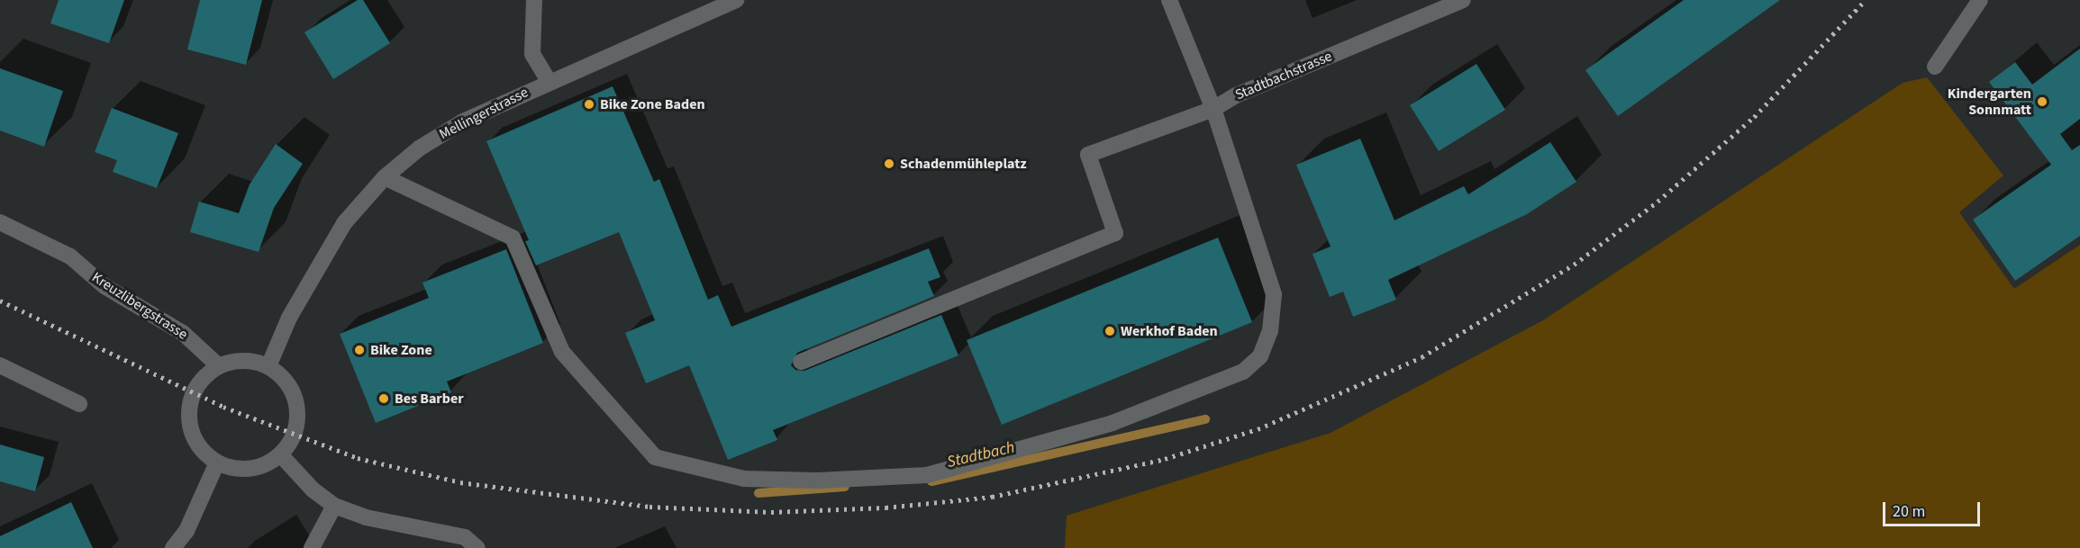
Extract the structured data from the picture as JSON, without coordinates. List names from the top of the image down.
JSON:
{
  "streets": {
    "main road": ["Stadtbachstrasse", "Mellingerstrasse", "Kreuzlibergstrasse"]
  },
  "crossings": [
    ["Mellingerstrasse", "Kreuzlibergstrasse"]
  ],
  "water": ["Stadtbach"],
  "places": [
    "Kindergarten Sonnmatt",
    "Bike Zone Baden",
    "Schadenmühleplatz",
    "Werkhof Baden",
    "Bike Zone",
    "Bes Barber"
  ],
  "scale_bar": "20 m"
}
